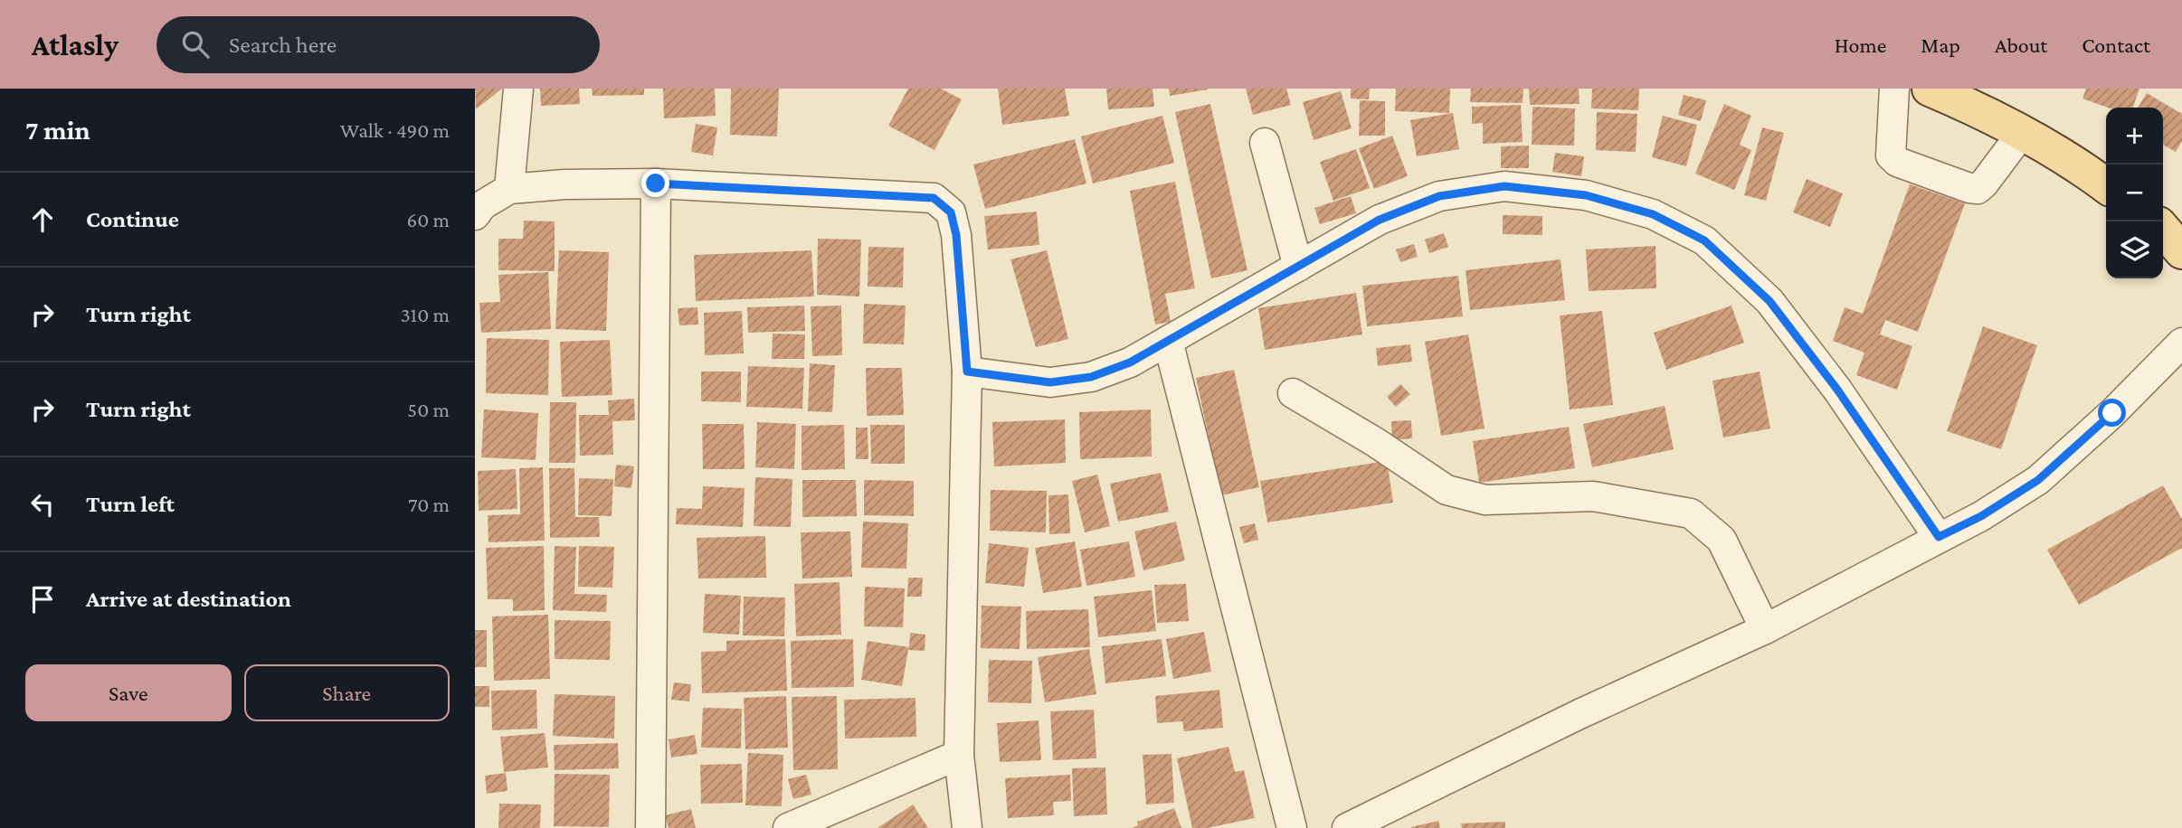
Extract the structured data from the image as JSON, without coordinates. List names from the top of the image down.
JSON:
{
  "page": {
    "header": "Atlasly",
    "search": "Search here",
    "nav": [
      "Home",
      "Map",
      "About",
      "Contact"
    ],
    "heading": ["7 min", "Walk · 490 m"],
    "map_buttons": ["+", "−"],
    "list": [
      ["Continue", "60 m"],
      ["Turn right", "310 m"],
      ["Turn right", "50 m"],
      ["Turn left", "70 m"],
      "Arrive at destination"
    ],
    "buttons": ["Save", "Share"]
  }
}
